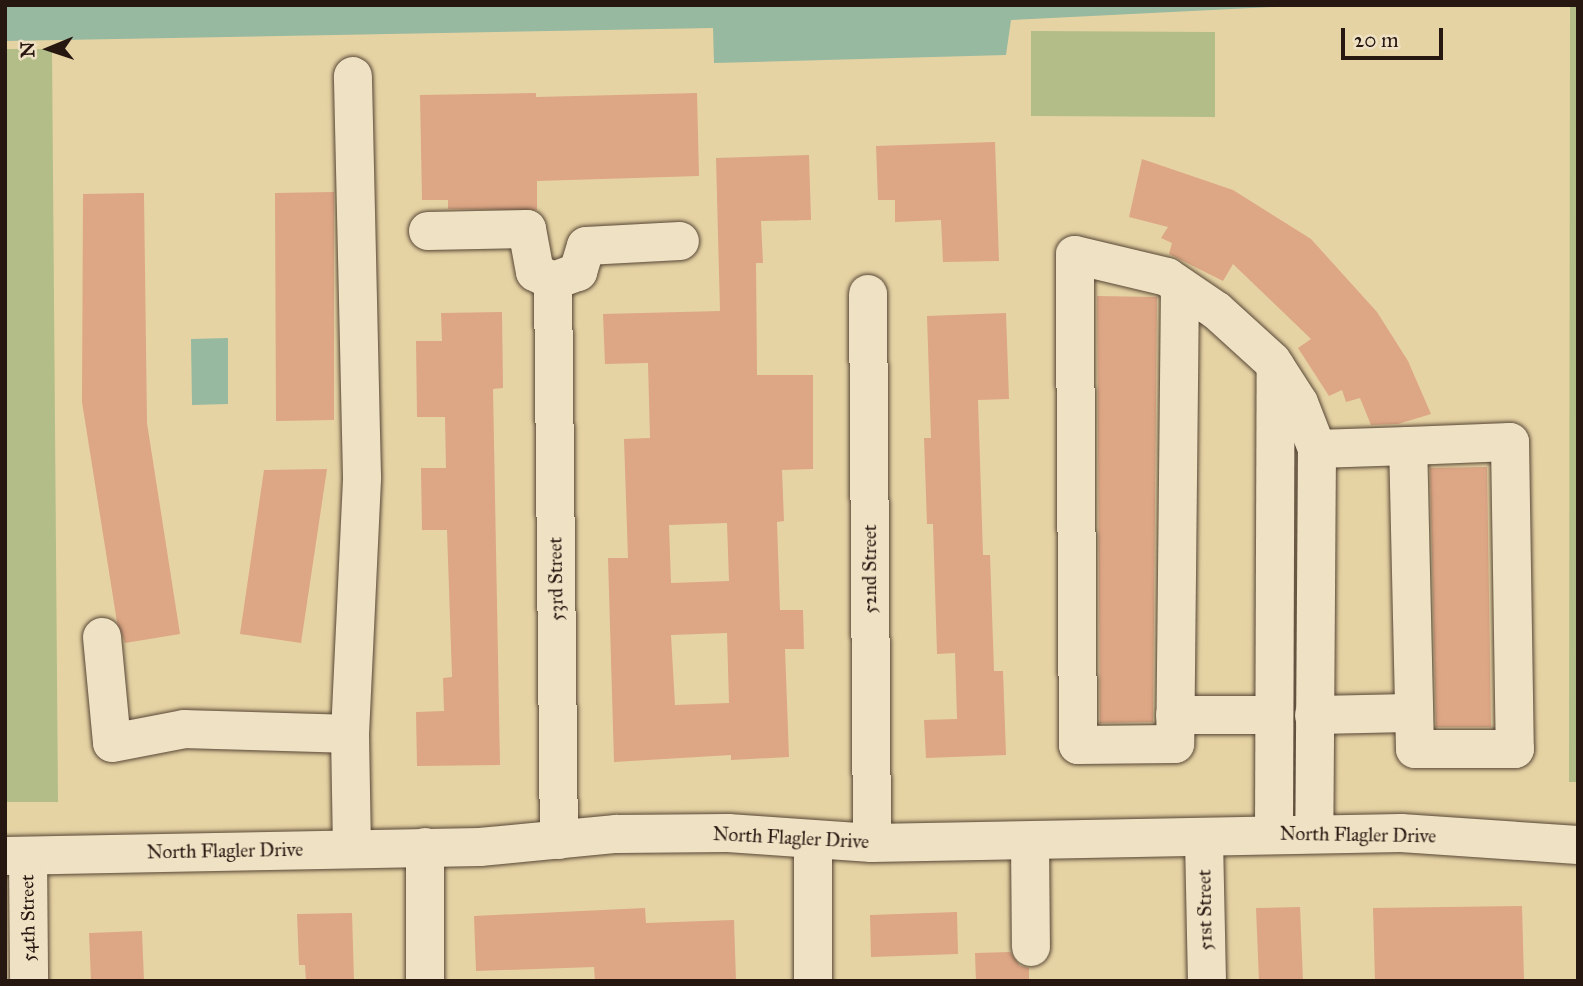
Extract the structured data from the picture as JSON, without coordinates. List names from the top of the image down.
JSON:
{
  "streets": {
    "street": [
      "52nd Street",
      "53rd Street",
      "North Flagler Drive",
      "51st Street",
      "54th Street"
    ]
  },
  "crossings": [
    ["52nd Street", "North Flagler Drive"],
    ["53rd Street", "North Flagler Drive"],
    ["North Flagler Drive", "51st Street"],
    ["North Flagler Drive", "54th Street"]
  ],
  "scale_bar": "20 m",
  "north": "left"
}
